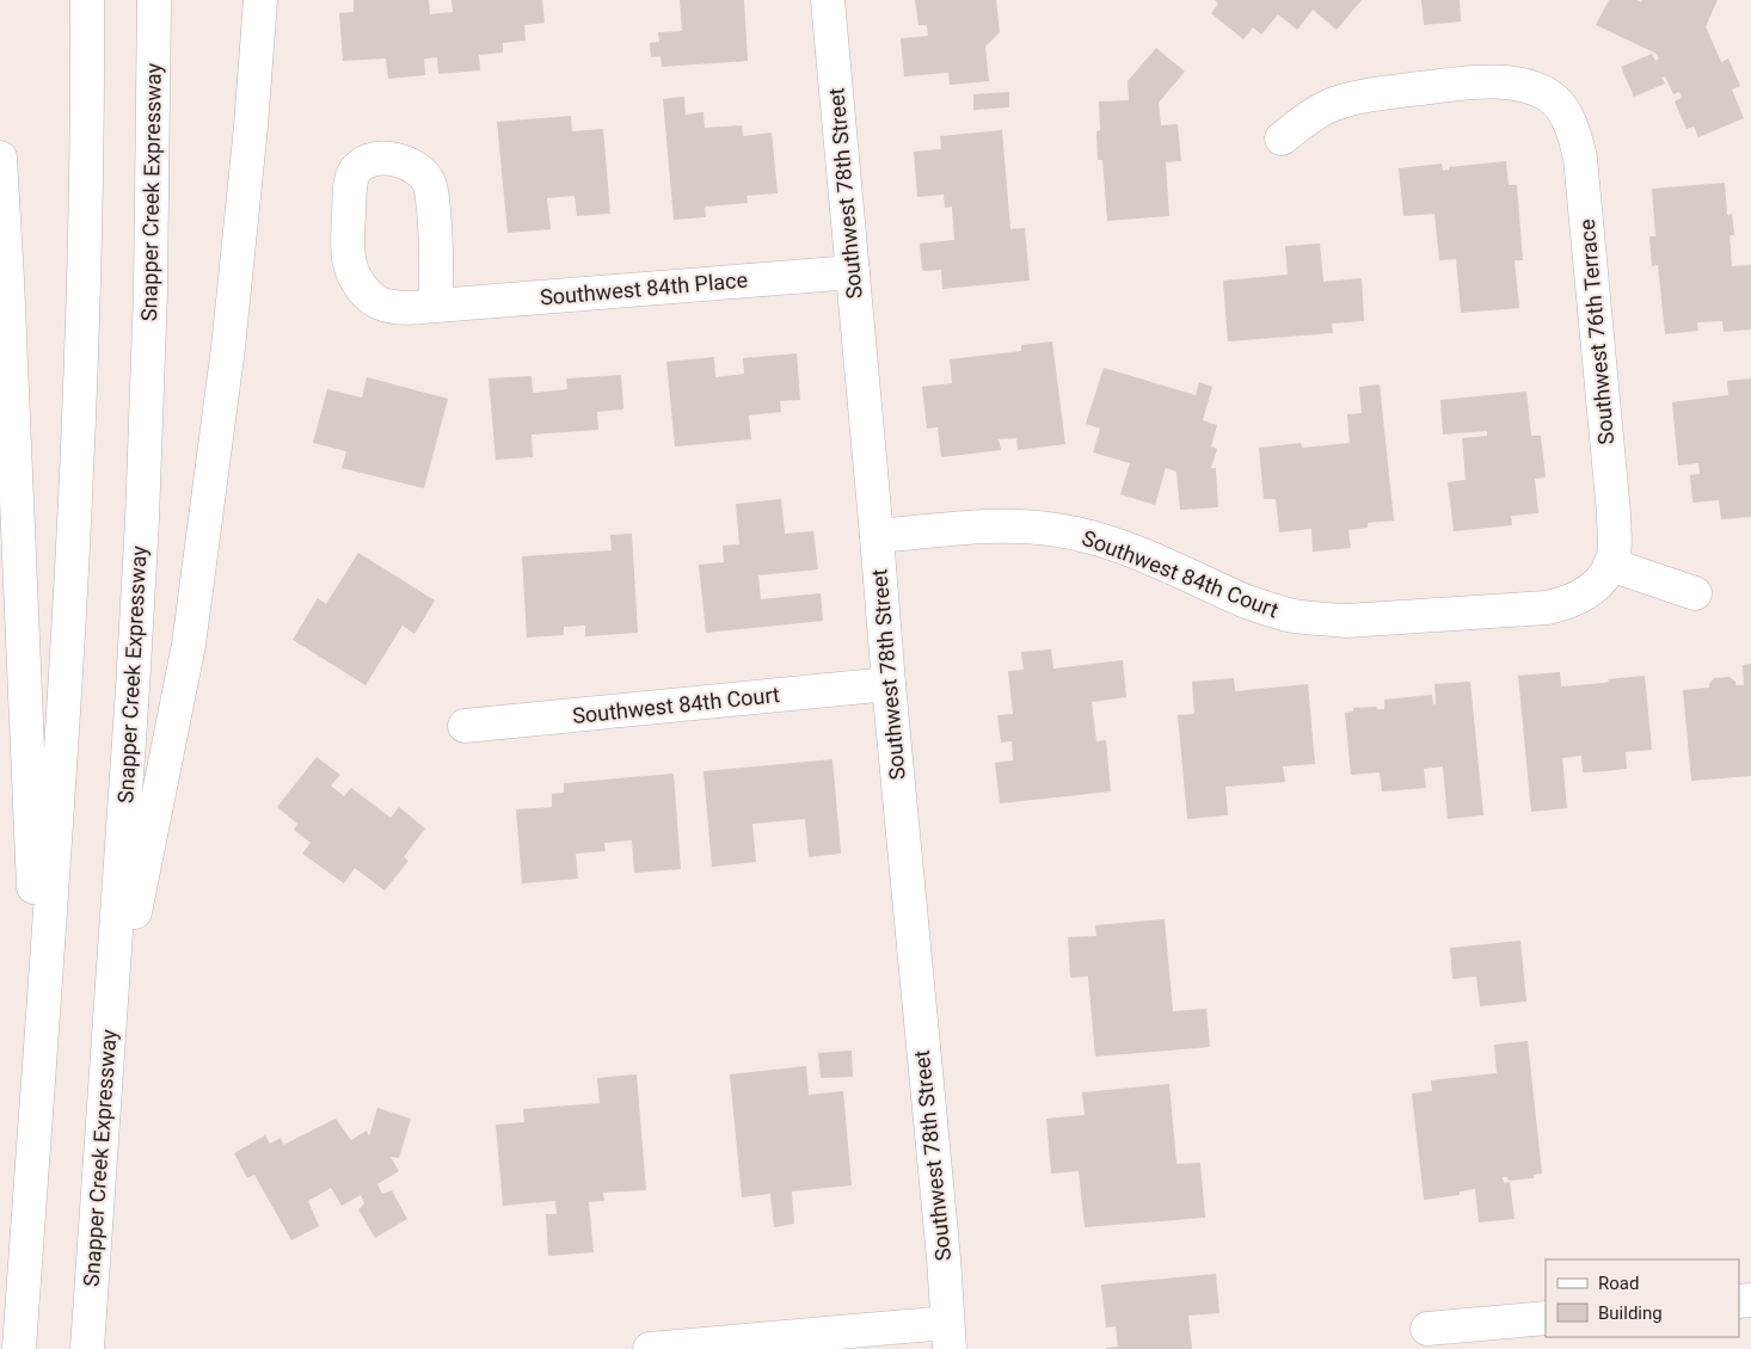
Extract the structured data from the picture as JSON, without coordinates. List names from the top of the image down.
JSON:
{
  "streets": {
    "main road": [
      "Snapper Creek Expressway",
      "Southwest 78th Street",
      "Southwest 84th Place",
      "Southwest 76th Terrace",
      "Southwest 84th Court"
    ]
  },
  "crossings": [
    ["Southwest 78th Street", "Southwest 84th Place"],
    ["Southwest 78th Street", "Southwest 84th Court"],
    ["Southwest 76th Terrace", "Southwest 84th Court"]
  ],
  "legend": ["Road", "Building"]
}
